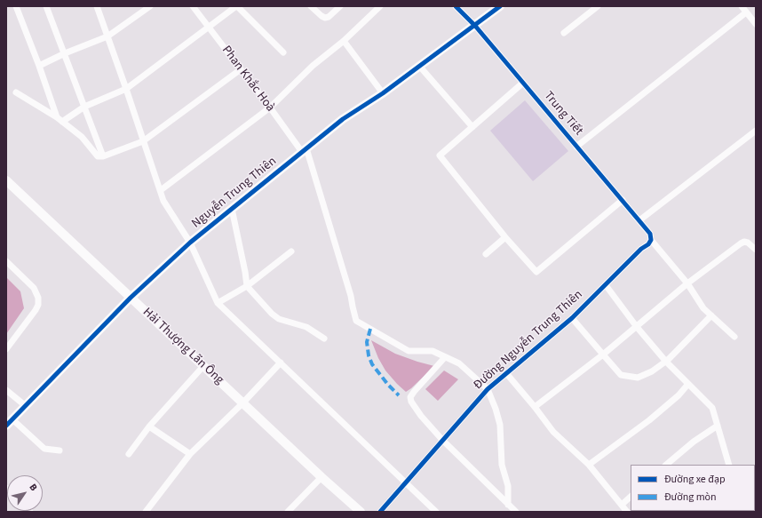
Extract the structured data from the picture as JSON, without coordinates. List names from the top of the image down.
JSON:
{
  "streets": {
    "street": [
      "Phan Khắc Hoà",
      "Trung Tiết",
      "Nguyễn Trung Thiên",
      "Đường Nguyễn Trung Thiên",
      "Hải Thượng Lãn Ông"
    ]
  },
  "crossings": [
    ["Phan Khắc Hoà", "Nguyễn Trung Thiên"],
    ["Phan Khắc Hoà", "Đường Nguyễn Trung Thiên"],
    ["Trung Tiết", "Nguyễn Trung Thiên"],
    ["Trung Tiết", "Đường Nguyễn Trung Thiên"],
    ["Nguyễn Trung Thiên", "Hải Thượng Lãn Ông"]
  ],
  "legend": ["Đường xe đạp", "Đường mòn"],
  "north": "top right"
}
